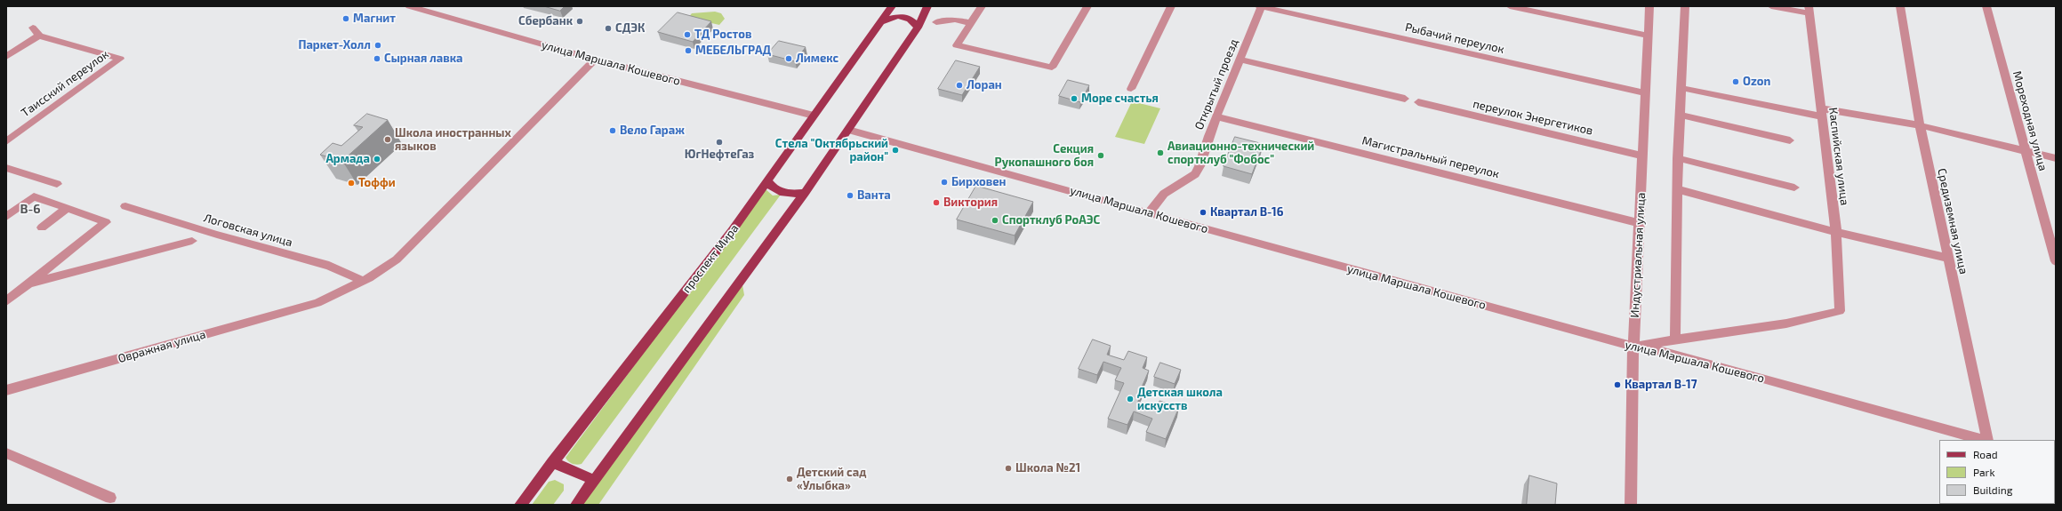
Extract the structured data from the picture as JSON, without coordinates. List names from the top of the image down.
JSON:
{
  "streets": {
    "main road": ["проспект Мира"],
    "street": [
      "Рыбачий переулок",
      "улица Маршала Кошевого",
      "Таисский переулок",
      "Открытый проезд",
      "переулок Энергетиков",
      "Мореходная улица",
      "Каспийская улица",
      "Магистральный переулок",
      "Средиземная улица",
      "Логовская улица",
      "Индустриальная улица",
      "Овражная улица"
    ]
  },
  "crossings": [
    ["Рыбачий переулок", "Открытый проезд"],
    ["Рыбачий переулок", "Индустриальная улица"],
    ["улица Маршала Кошевого", "Открытый проезд"],
    ["улица Маршала Кошевого", "Индустриальная улица"],
    ["улица Маршала Кошевого", "проспект Мира"],
    ["улица Маршала Кошевого", "Овражная улица"],
    ["Открытый проезд", "Магистральный переулок"],
    ["переулок Энергетиков", "Индустриальная улица"],
    ["Магистральный переулок", "Индустриальная улица"],
    ["Логовская улица", "Овражная улица"]
  ],
  "districts": ["В-6"],
  "places": [
    "Магнит",
    "Сбербанк",
    "СДЭК",
    "ТД Ростов",
    "Паркет-Холл",
    "МЕБЕЛЬГРАД",
    "Сырная лавка",
    "Лимекс",
    "Ozon",
    "Лоран",
    "Море счастья",
    "Вело Гараж",
    "Школа иностранных языков",
    "ЮгНефтеГаз",
    "Стела \"Октябрьский район\"",
    "Авиационно-технический спортклуб \"Фобос\"",
    "Секция Рукопашного боя",
    "Армада",
    "Бирховен",
    "Тоффи",
    "Ванта",
    "Виктория",
    "Квартал В-16",
    "Спортклуб РоАЭС",
    "Квартал В-17",
    "Детская школа искусств",
    "Школа №21",
    "Детский сад «Улыбка»"
  ],
  "legend": ["Road", "Park", "Building"]
}
